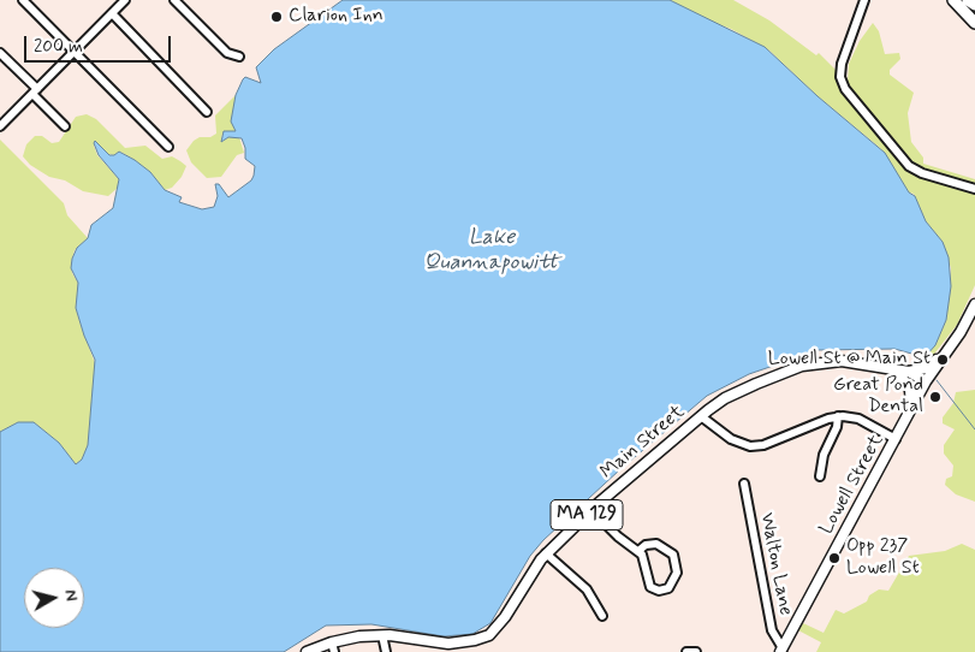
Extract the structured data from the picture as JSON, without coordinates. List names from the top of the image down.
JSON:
{
  "streets": {
    "main road": ["Main Street", "Lowell Street", "MA 129"],
    "street": ["Walton Lane"]
  },
  "crossings": [
    ["Main Street", "Lowell Street"],
    ["Lowell Street", "Walton Lane"]
  ],
  "water": ["Lake Quannapowitt"],
  "places": [
    "Clarion Inn",
    "Lowell St @ Main St",
    "Great Pond Dental",
    "Opp 237 Lowell St"
  ],
  "scale_bar": "200 m",
  "north": "right"
}
